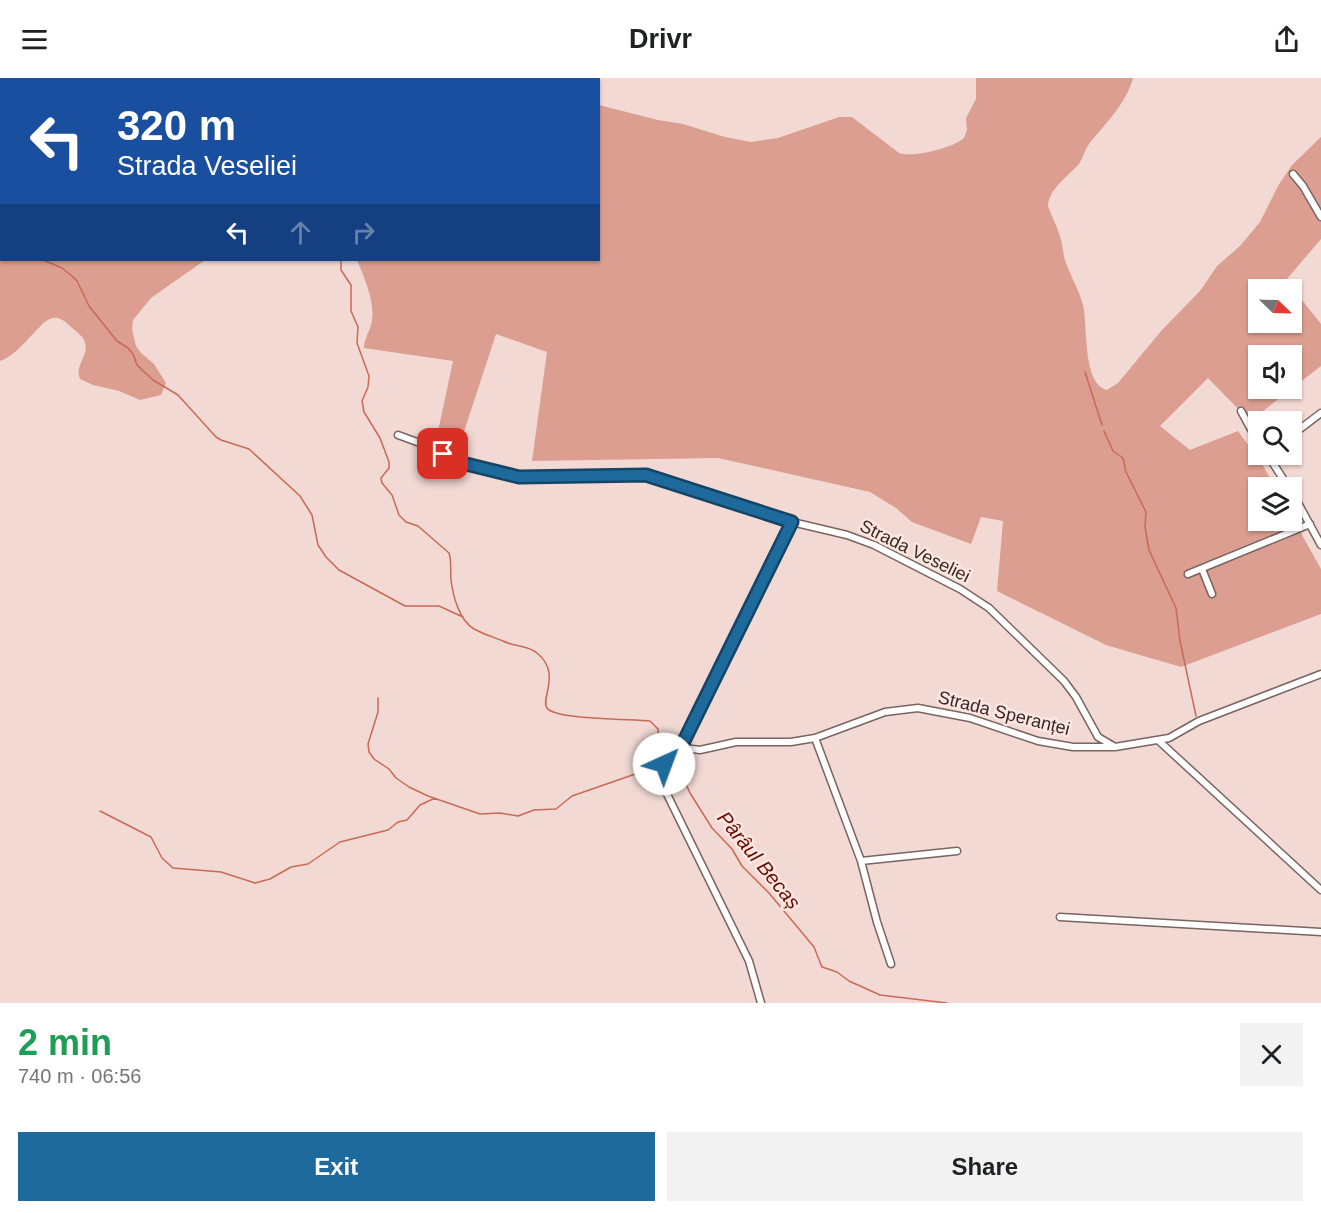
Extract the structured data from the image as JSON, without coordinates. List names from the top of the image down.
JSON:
{
  "streets": {
    "street": ["Strada Veseliei", "Strada Speranței"]
  },
  "crossings": [
    ["Strada Veseliei", "Strada Speranței"]
  ],
  "water": ["Pârâul Becaș"],
  "north": "bottom right",
  "page": {
    "header": "Drivr",
    "turn": ["320 m", "Strada Veseliei"],
    "heading": ["2 min", "740 m · 06:56"],
    "buttons": ["Exit", "Share"]
  }
}
